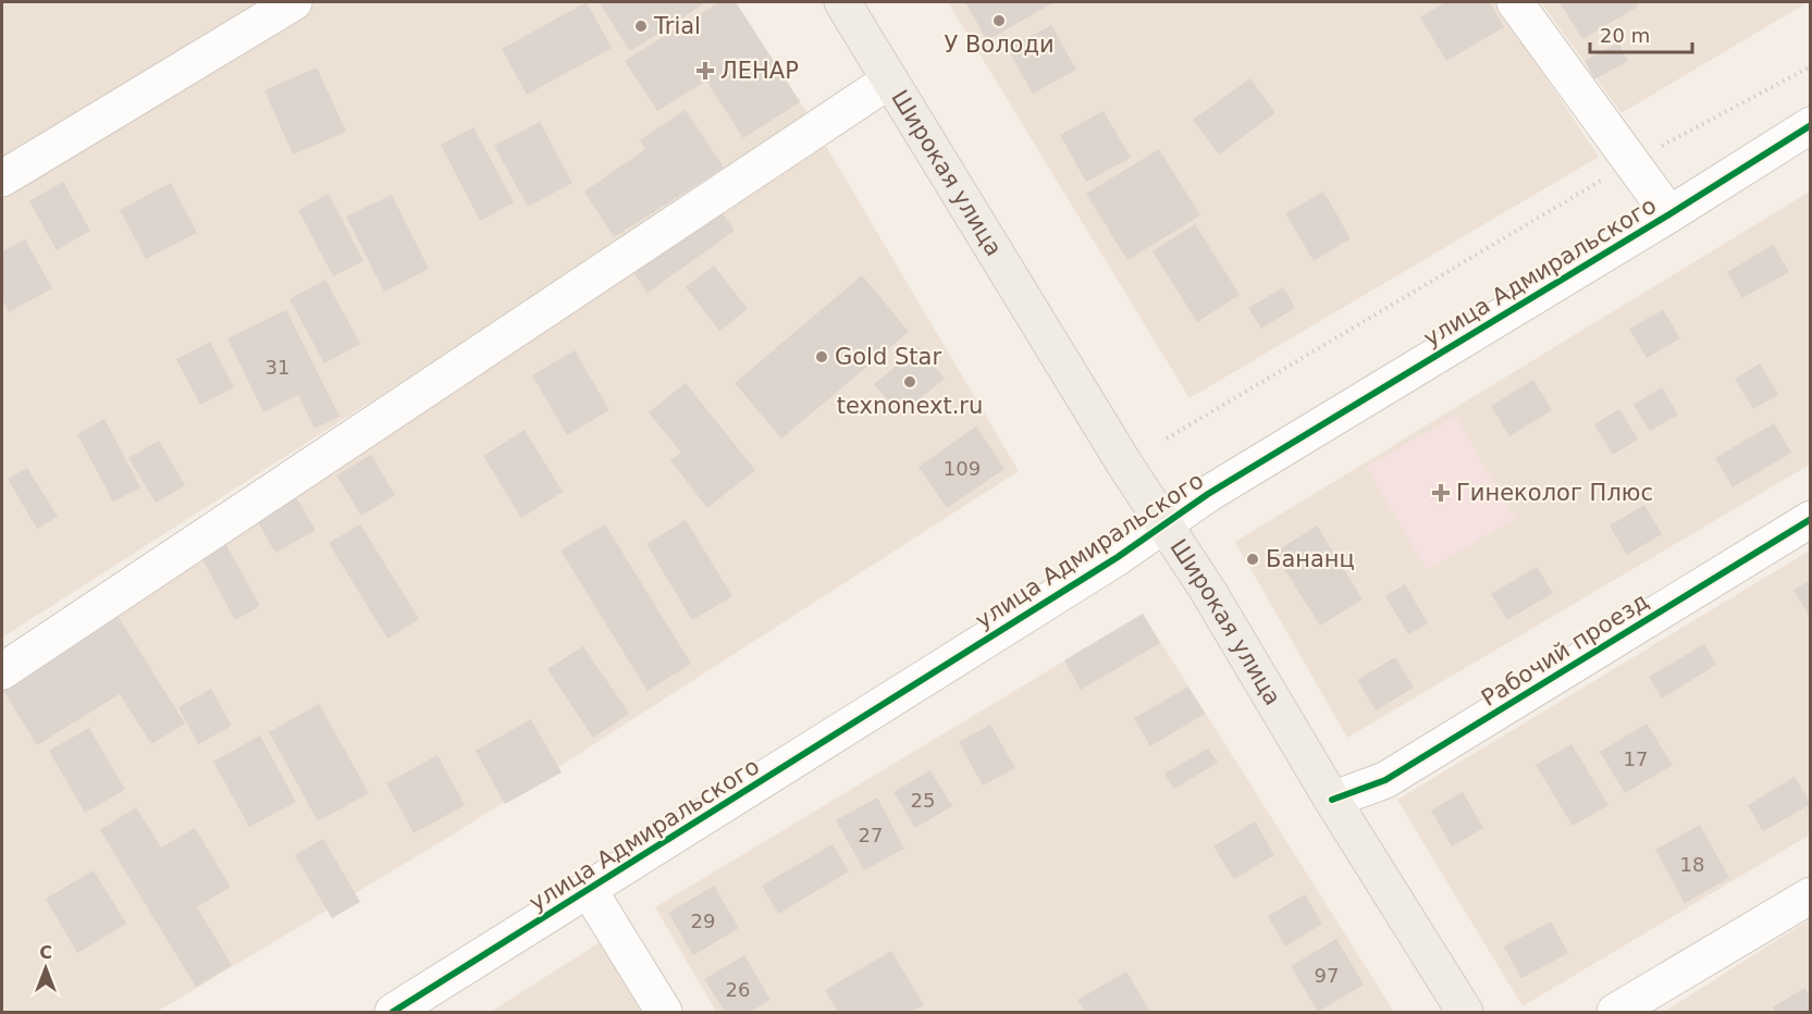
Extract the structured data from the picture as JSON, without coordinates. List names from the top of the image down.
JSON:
{
  "streets": {
    "main road": ["Широкая улица"],
    "street": ["улица Адмиральского", "Рабочий проезд"]
  },
  "crossings": [
    ["Широкая улица", "улица Адмиральского"],
    ["Широкая улица", "Рабочий проезд"]
  ],
  "places": {
    "other": [
      "У Володи",
      "Trial",
      "Gold Star",
      "texnonext.ru",
      "Бананц"
    ],
    "health": ["ЛЕНАР", "Гинеколог Плюс"]
  },
  "house_numbers": [
    "31",
    "109",
    "17",
    "25",
    "27",
    "18",
    "29",
    "97",
    "26"
  ],
  "scale_bar": "20 m",
  "north": "top"
}
